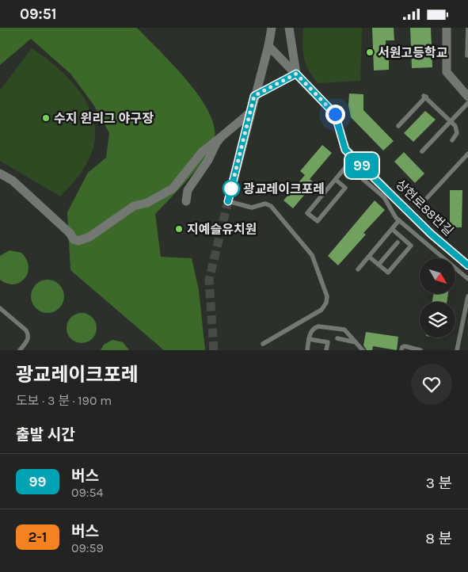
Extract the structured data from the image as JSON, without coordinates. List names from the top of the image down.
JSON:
{
  "streets": {
    "street": ["상현로88번길"]
  },
  "places": [
    "서원고등학교",
    "수지 윈리그 야구장",
    "광교레이크포레",
    "지예슬유치원"
  ],
  "lines": ["bus line 99"],
  "north": "bottom right",
  "page": {
    "status": "09:51",
    "on_map": "99",
    "heading": [
      ["광교레이크포레", "도보 · 3 분 · 190 m"],
      "출발 시간"
    ],
    "list": [
      {
        "mark": "99",
        "name": "버스",
        "note": "09:54",
        "value": "3 분"
      },
      {
        "mark": "2-1",
        "name": "버스",
        "note": "09:59",
        "value": "8 분"
      }
    ]
  }
}
